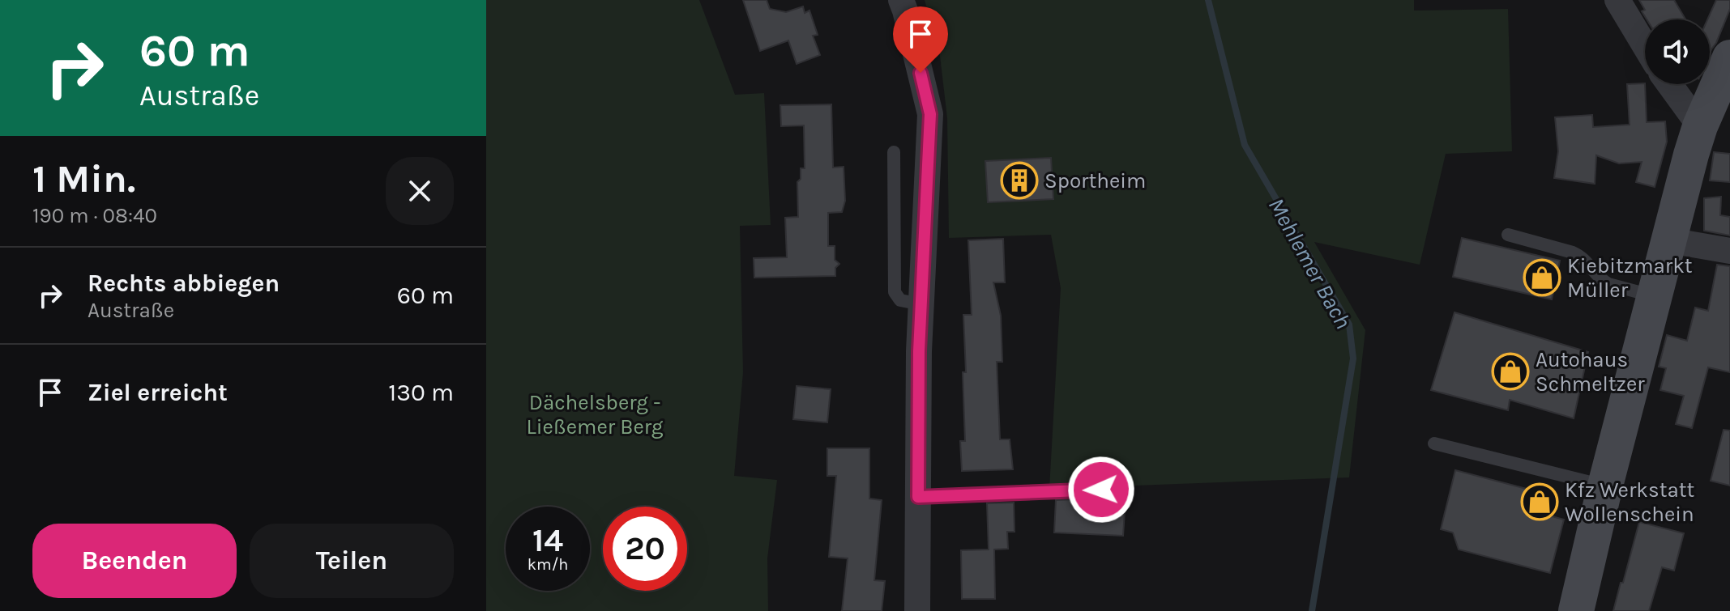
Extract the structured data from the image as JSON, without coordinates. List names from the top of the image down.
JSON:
{
  "water": ["Mehlemer Bach"],
  "parks": ["Dächelsberg - Ließemer Berg"],
  "places": {
    "building": ["Sportheim"],
    "shop": ["Kiebitzmarkt Müller", "Autohaus Schmeltzer", "Kfz Werkstatt Wollenschein"]
  },
  "page": {
    "turn": ["60 m", "Austraße"],
    "heading": ["1 Min.", "190 m · 08:40"],
    "list": [
      {
        "name": "Rechts abbiegen",
        "note": "Austraße",
        "value": "60 m"
      },
      {
        "name": "Ziel erreicht",
        "value": "130 m"
      }
    ],
    "speed": "14 km/h",
    "limit": "20",
    "buttons": ["Beenden", "Teilen"]
  }
}
